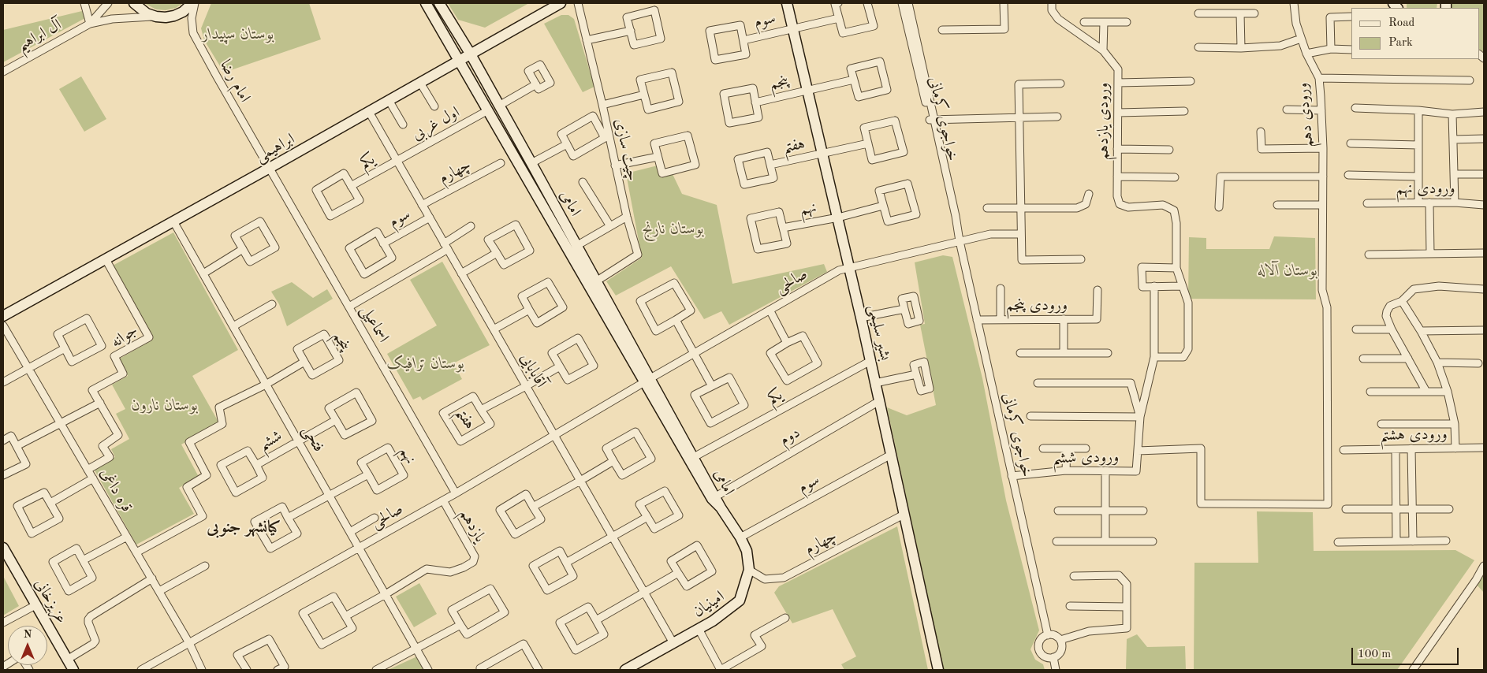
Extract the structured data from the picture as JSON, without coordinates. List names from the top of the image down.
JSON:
{
  "streets": {
    "main road": [
      "ابراهیمی",
      "امامی",
      "بشیر سلیمی",
      "عزیزخانی",
      "امینیان"
    ],
    "street": [
      "سوم",
      "آل ابراهیم",
      "امام رضا",
      "پنجم",
      "ورودی دهم",
      "خواجوی کرمانی",
      "ورودی یازدهم",
      "اول غربی",
      "هفتم",
      "چیت سازی",
      "یکم",
      "چهارم",
      "ورودی نهم",
      "نهم",
      "صالحی",
      "ورودی پنجم",
      "اسماعیلی",
      "جوانه",
      "آقابابایی",
      "ورودی هشتم",
      "دوم",
      "فتحی",
      "ششم",
      "ورودی ششم",
      "قره داغی",
      "یازدهم"
    ]
  },
  "crossings": [
    ["سوم", "بشیر سلیمی"],
    ["سوم", "آقابابایی"],
    ["سوم", "امینیان"],
    ["امام رضا", "ابراهیمی"],
    ["امام رضا", "اسماعیلی"],
    ["پنجم", "اسماعیلی"],
    ["پنجم", "بشیر سلیمی"],
    ["پنجم", "آقابابایی"],
    ["ورودی دهم", "ورودی ششم"],
    ["خواجوی کرمانی", "صالحی"],
    ["خواجوی کرمانی", "ورودی پنجم"],
    ["خواجوی کرمانی", "ورودی ششم"],
    ["اول غربی", "یکم"],
    ["اول غربی", "امامی"],
    ["اول غربی", "آقابابایی"],
    ["هفتم", "بشیر سلیمی"],
    ["هفتم", "آقابابایی"],
    ["ابراهیمی", "امامی"],
    ["ابراهیمی", "اسماعیلی"],
    ["ابراهیمی", "جوانه"],
    ["ابراهیمی", "آقابابایی"],
    ["ابراهیمی", "فتحی"],
    ["چیت سازی", "امامی"],
    ["یکم", "امامی"],
    ["یکم", "بشیر سلیمی"],
    ["یکم", "آقابابایی"],
    ["چهارم", "بشیر سلیمی"],
    ["چهارم", "آقابابایی"],
    ["چهارم", "امینیان"],
    ["امامی", "صالحی"],
    ["امامی", "دوم"],
    ["امامی", "امینیان"],
    ["نهم", "بشیر سلیمی"],
    ["صالحی", "اسماعیلی"],
    ["صالحی", "بشیر سلیمی"],
    ["صالحی", "آقابابایی"],
    ["صالحی", "فتحی"],
    ["صالحی", "قره داغی"],
    ["صالحی", "یازدهم"],
    ["بشیر سلیمی", "دوم"],
    ["جوانه", "قره داغی"],
    ["آقابابایی", "امینیان"],
    ["فتحی", "ششم"],
    ["فتحی", "یازدهم"]
  ],
  "districts": ["کیانشهر جنوبی"],
  "parks": [
    "بوستان سپیدار",
    "بوستان نارنج",
    "بوستان آلاله",
    "بوستان ترافیک",
    "بوستان نارون"
  ],
  "legend": ["Road", "Park"],
  "scale_bar": "100 m",
  "north": "top"
}
